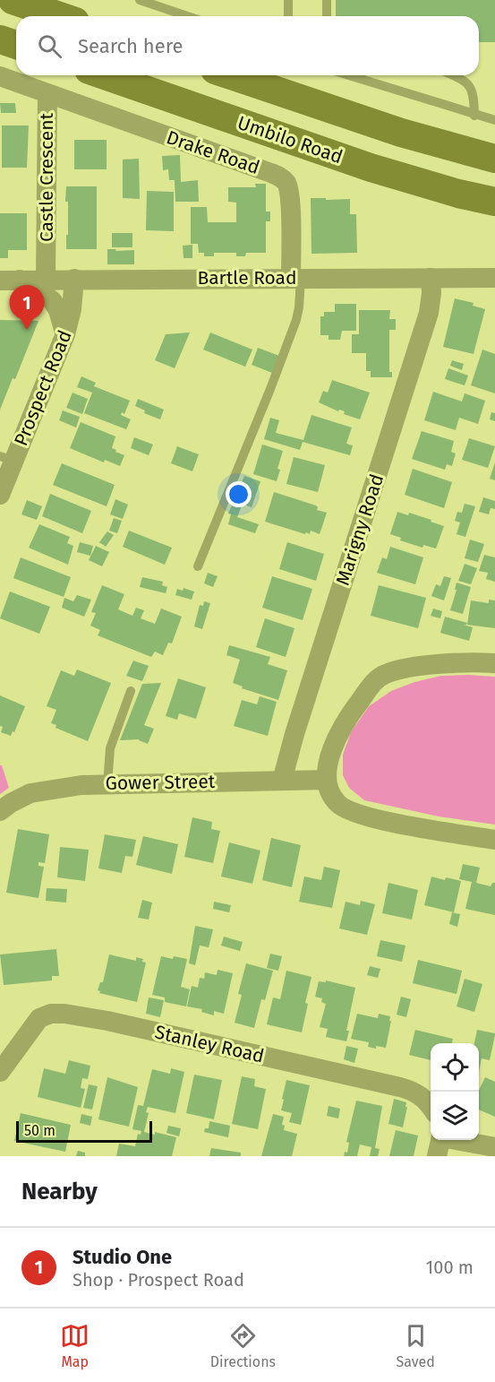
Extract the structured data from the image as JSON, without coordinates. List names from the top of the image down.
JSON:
{
  "streets": {
    "main road": ["Umbilo Road"],
    "street": [
      "Drake Road",
      "Castle Crescent",
      "Bartle Road",
      "Prospect Road",
      "Marigny Road",
      "Gower Street",
      "Stanley Road"
    ]
  },
  "crossings": [
    ["Drake Road", "Castle Crescent"],
    ["Drake Road", "Bartle Road"],
    ["Castle Crescent", "Bartle Road"],
    ["Bartle Road", "Prospect Road"],
    ["Bartle Road", "Marigny Road"],
    ["Marigny Road", "Gower Street"]
  ],
  "scale_bar": "50 m",
  "page": {
    "search": "Search here",
    "pins": "1",
    "scale": "50 m",
    "heading": "Nearby",
    "list": [
      {
        "mark": "1",
        "name": "Studio One",
        "note": "Shop · Prospect Road",
        "value": "100 m"
      }
    ],
    "nav": ["Map", "Directions", "Saved"]
  }
}
